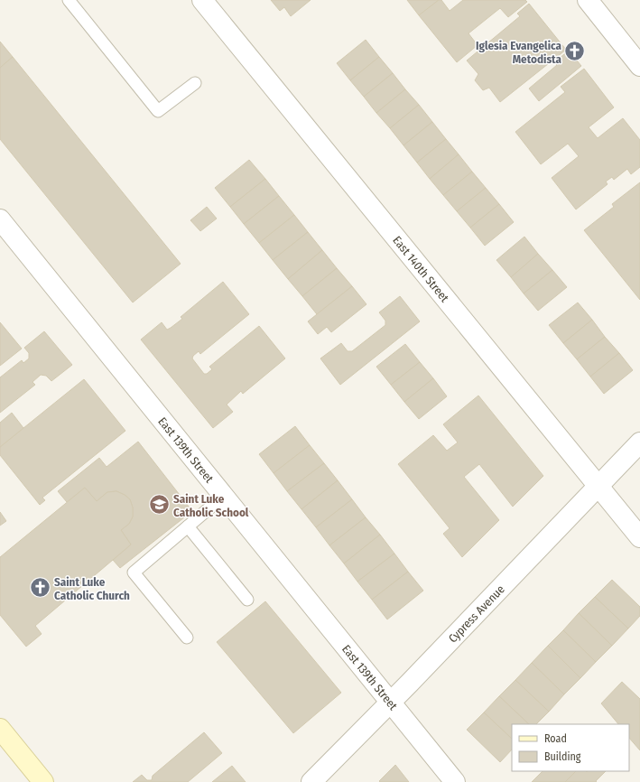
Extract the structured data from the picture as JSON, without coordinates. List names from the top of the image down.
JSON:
{
  "streets": {
    "street": ["East 140th Street", "East 139th Street", "Cypress Avenue"]
  },
  "crossings": [
    ["East 140th Street", "Cypress Avenue"],
    ["East 139th Street", "Cypress Avenue"]
  ],
  "places": {
    "church": ["Iglesia Evangelica Metodista", "Saint Luke Catholic Church"],
    "school or university": ["Saint Luke Catholic School"]
  },
  "legend": ["Road", "Building"]
}
